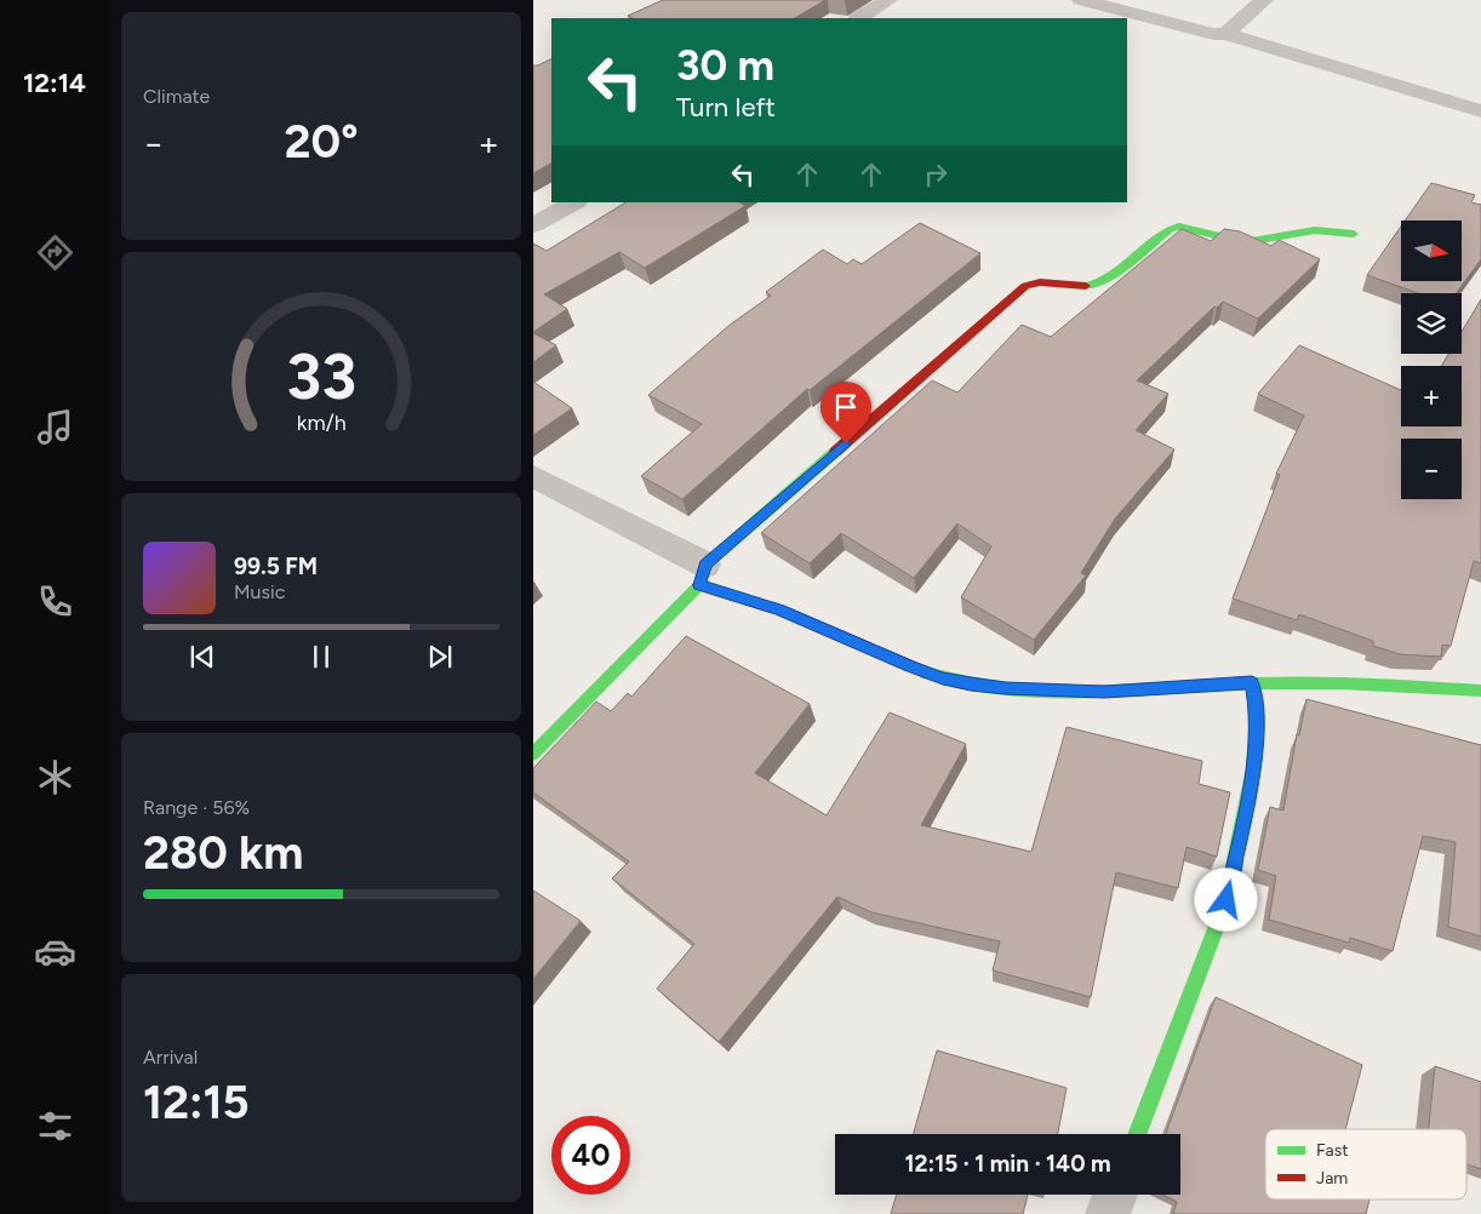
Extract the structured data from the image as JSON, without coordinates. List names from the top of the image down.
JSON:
{
  "legend": ["Fast", "Jam"],
  "north": "right",
  "page": {
    "tabs": "12:14",
    "tile": [
      "Climate",
      ["Range · 56%", "280 km"],
      ["Arrival", "12:15"]
    ],
    "turn": ["30 m", "Turn left"],
    "heat": ["−", "20°", "+"],
    "map_buttons": ["+", "−"],
    "song": ["99.5 FM", "Music"],
    "limit": "40",
    "trip": "12:15 · 1 min · 140 m",
    "gauge": ["33", "km/h"]
  }
}
